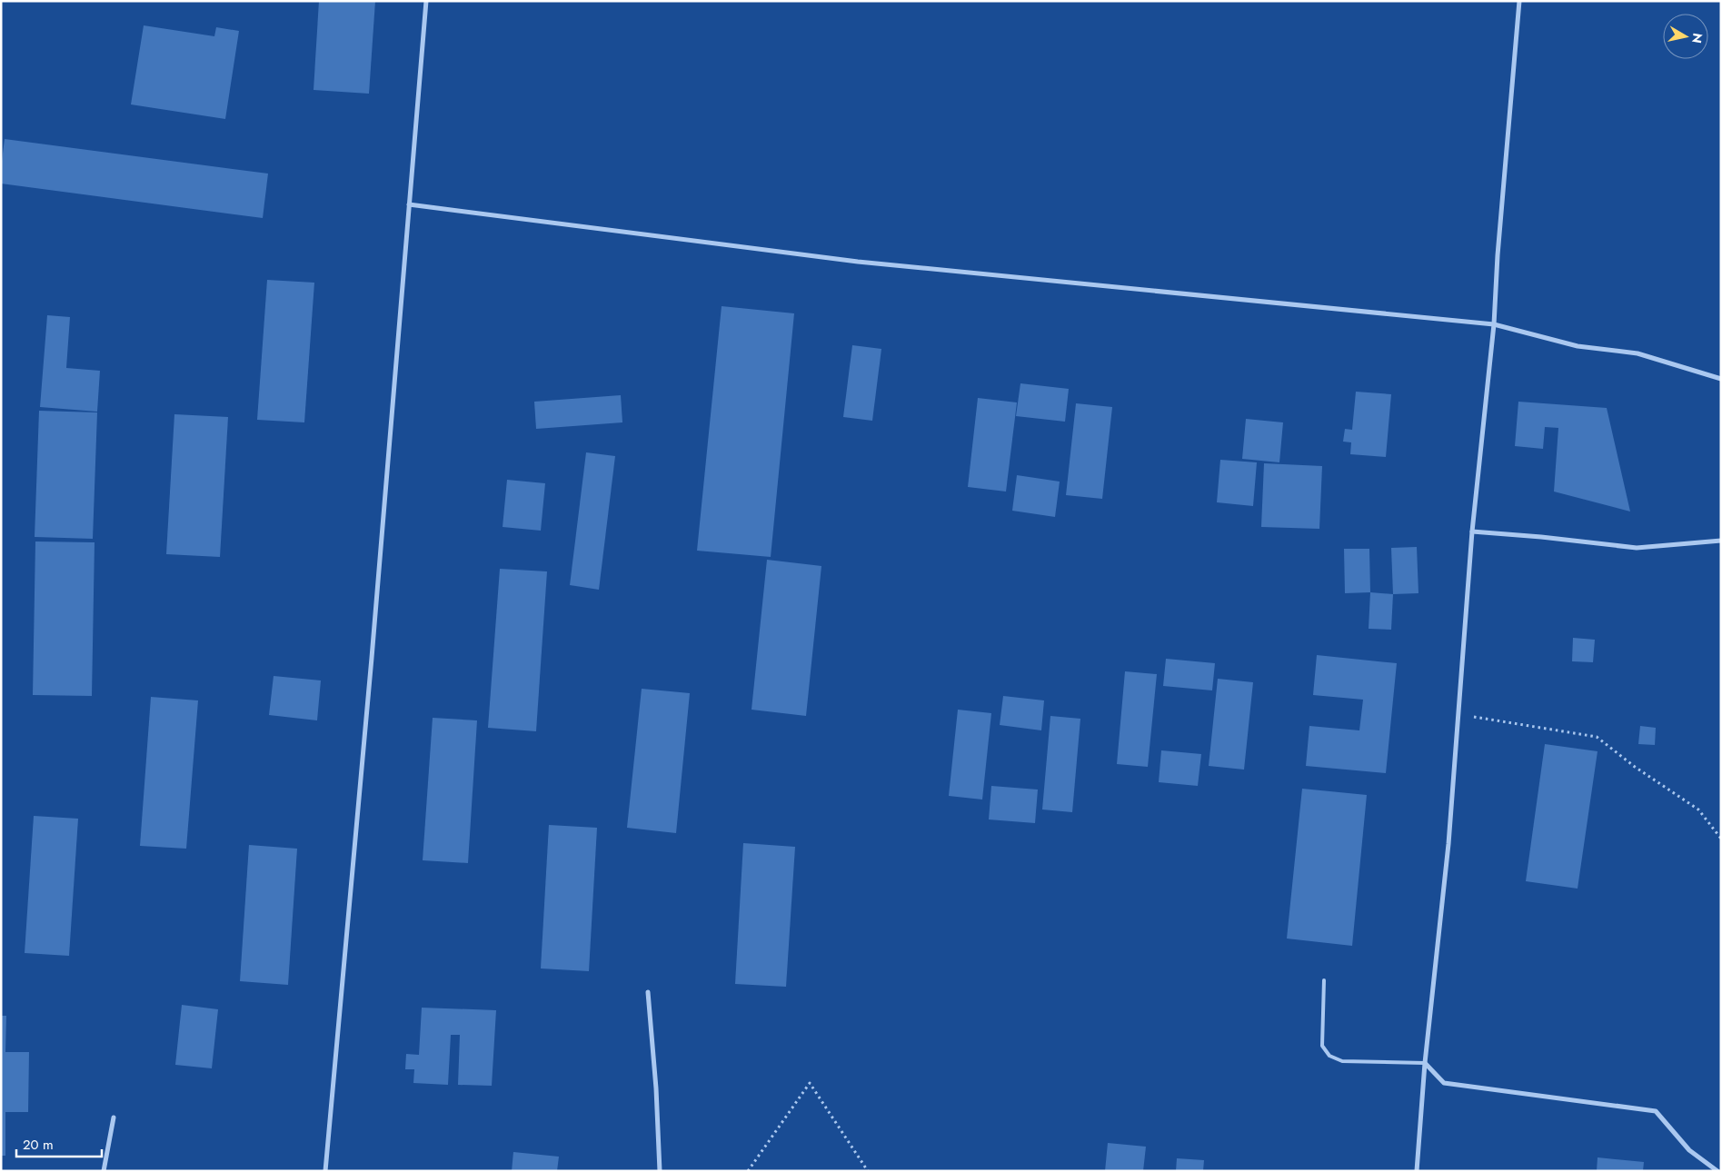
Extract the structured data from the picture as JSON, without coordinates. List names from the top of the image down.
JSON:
{
  "scale_bar": "20 m",
  "north": "right"
}
